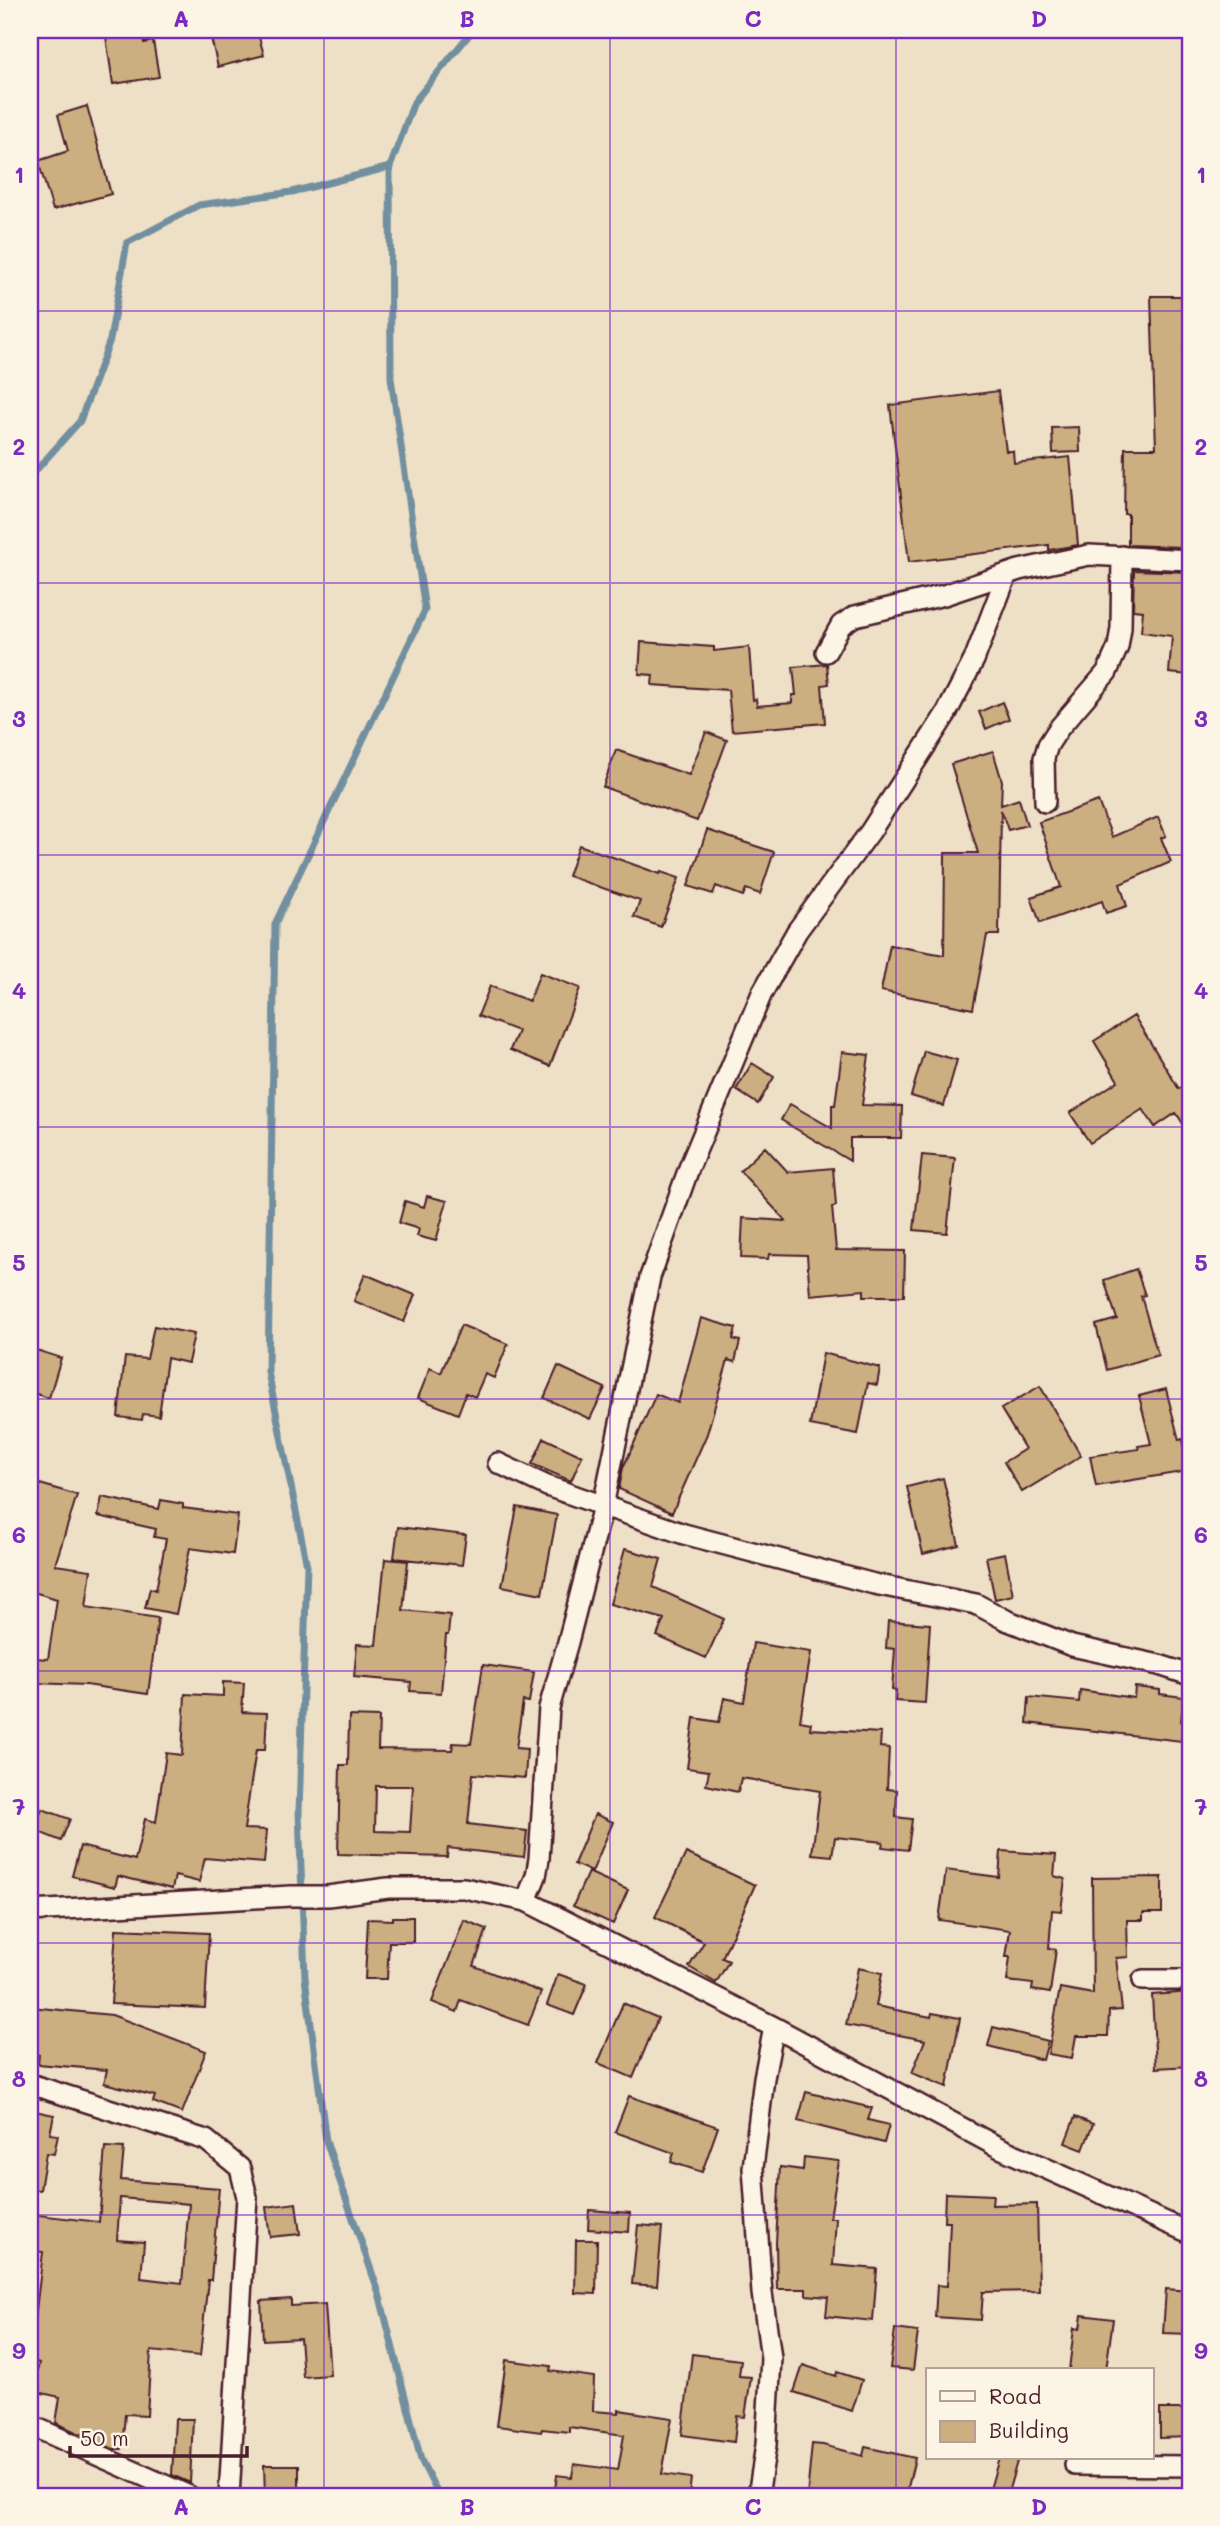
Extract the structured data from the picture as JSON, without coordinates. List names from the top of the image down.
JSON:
{
  "legend": ["Road", "Building"],
  "scale_bar": "50 m",
  "grid": {
    "columns": [
      "A",
      "B",
      "C",
      "D"
    ],
    "rows": [
      "1",
      "2",
      "3",
      "4",
      "5",
      "6",
      "7",
      "8",
      "9"
    ]
  }
}
